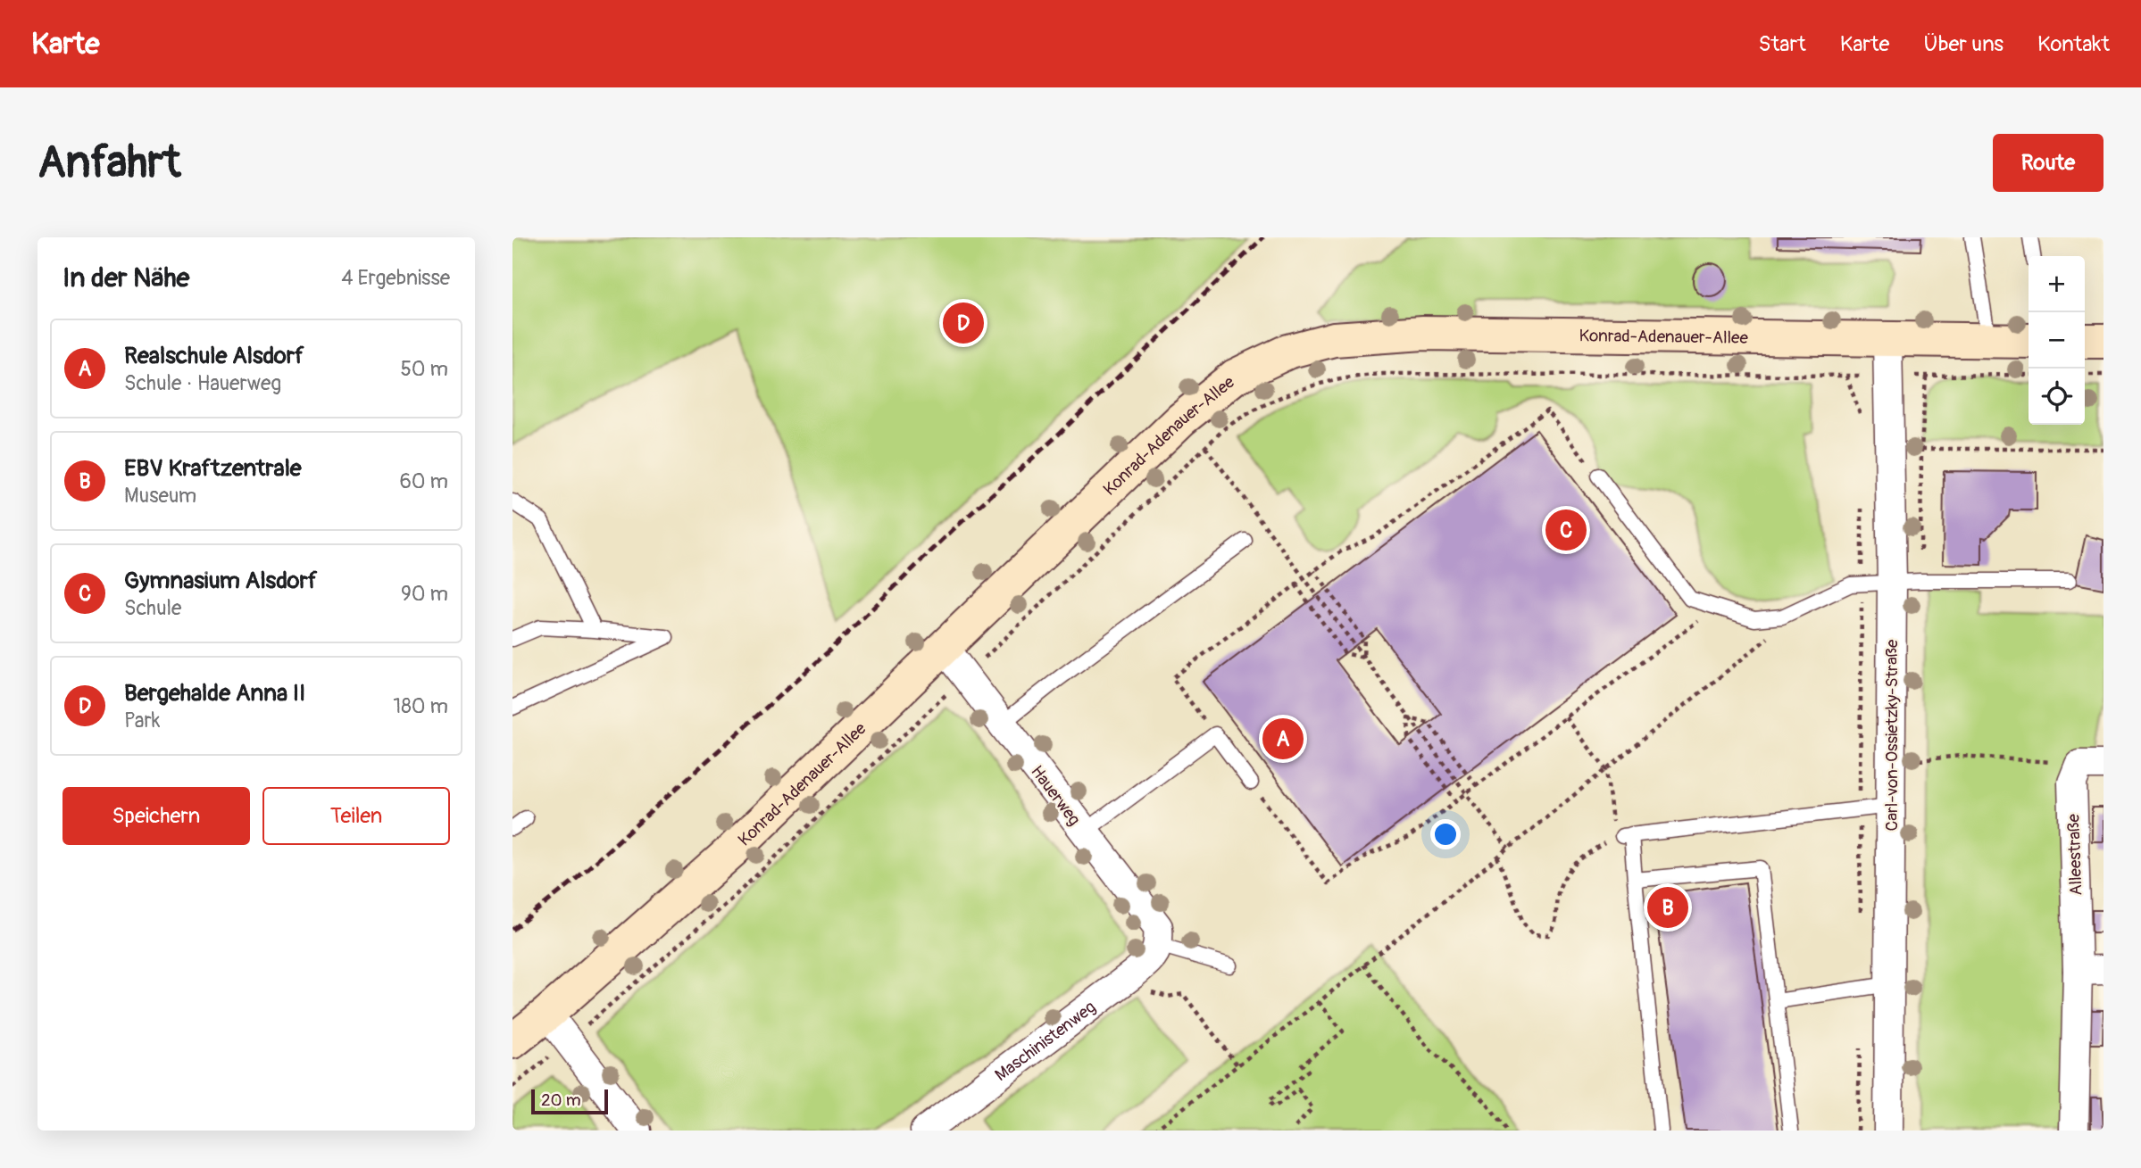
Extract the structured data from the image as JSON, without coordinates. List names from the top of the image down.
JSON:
{
  "streets": {
    "street": [
      "Konrad-Adenauer-Allee",
      "Carl-von-Ossietzky-Straße",
      "Hauerweg",
      "Alleestraße",
      "Maschinistenweg"
    ]
  },
  "crossings": [
    ["Konrad-Adenauer-Allee", "Carl-von-Ossietzky-Straße"],
    ["Konrad-Adenauer-Allee", "Hauerweg"],
    ["Hauerweg", "Maschinistenweg"]
  ],
  "scale_bar": "20 m",
  "page": {
    "header": "Karte",
    "nav": [
      "Start",
      "Karte",
      "Über uns",
      "Kontakt"
    ],
    "buttons": [
      "Route",
      ["Speichern", "Teilen"]
    ],
    "title": "Anfahrt",
    "heading": ["In der Nähe", "4 Ergebnisse"],
    "map_buttons": ["+", "−"],
    "pins": [
      "D",
      "C",
      "A",
      "B"
    ],
    "list": [
      {
        "mark": "A",
        "name": "Realschule Alsdorf",
        "note": "Schule · Hauerweg",
        "value": "50 m"
      },
      {
        "mark": "B",
        "name": "EBV Kraftzentrale",
        "note": "Museum",
        "value": "60 m"
      },
      {
        "mark": "C",
        "name": "Gymnasium Alsdorf",
        "note": "Schule",
        "value": "90 m"
      },
      {
        "mark": "D",
        "name": "Bergehalde Anna II",
        "note": "Park",
        "value": "180 m"
      }
    ],
    "scale": "20 m"
  }
}
